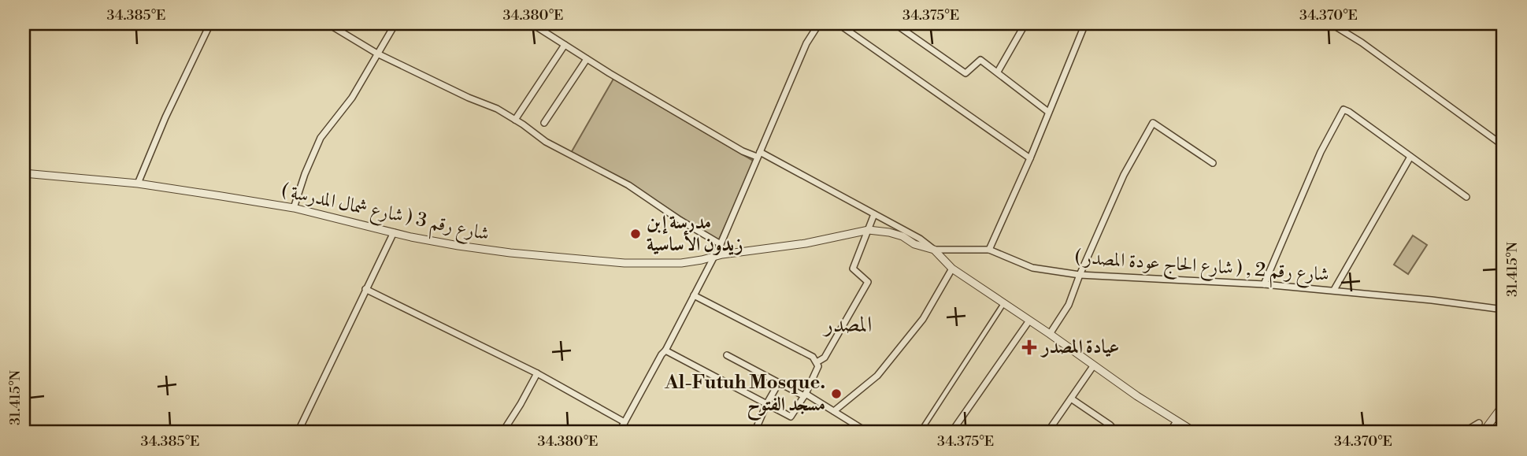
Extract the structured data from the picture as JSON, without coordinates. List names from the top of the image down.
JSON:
{
  "streets": {
    "street": ["شارع رقم 3 ( شارع شمال المدرسة )", "شارع رقم 2 , ( شارع الحاج عودة المصدر )"]
  },
  "crossings": [
    ["شارع رقم 3 ( شارع شمال المدرسة )", "شارع رقم 2 , ( شارع الحاج عودة المصدر )"]
  ],
  "districts": ["المصدر"],
  "places": {
    "other": ["مدرسة إبن زيدون الأساسية", "Al-Futuh Mosque. مسجد الفتوح"],
    "health": ["عيادة المصدر"]
  },
  "coordinates": [
    "34.385°E",
    "34.380°E",
    "34.375°E",
    "34.370°E",
    "31.415°N"
  ]
}
